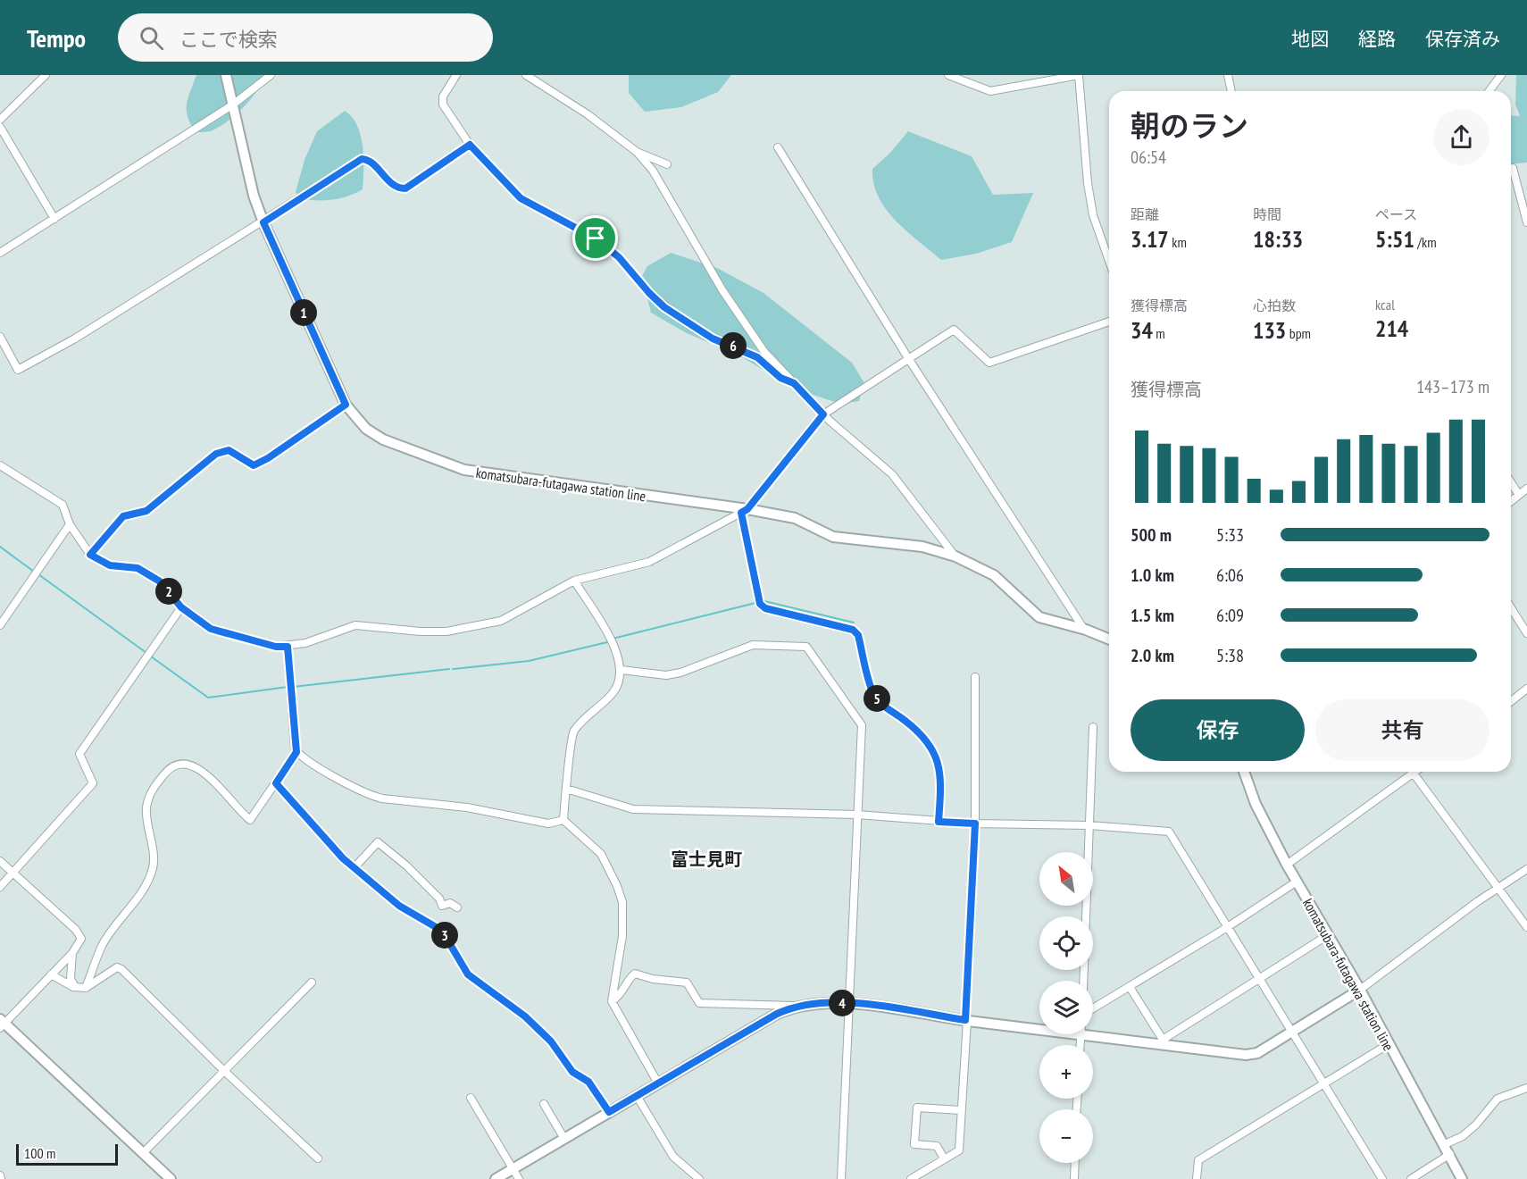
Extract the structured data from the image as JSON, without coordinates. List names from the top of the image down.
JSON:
{
  "streets": {
    "main road": ["komatsubara-futagawa station line"]
  },
  "districts": ["富士見町"],
  "scale_bar": "100 m",
  "north": "top left",
  "page": {
    "header": "Tempo",
    "search": "ここで検索",
    "nav": ["地図", "経路", "保存済み"],
    "heading": ["朝のラン", "06:54"],
    "stats": [
      ["距離", "3.17 km"],
      ["時間", "18:33"],
      ["ペース", "5:51 /km"],
      ["獲得標高", "34 m"],
      ["心拍数", "133 bpm"],
      ["kcal", "214"]
    ],
    "pins": [
      "1",
      "6",
      "2",
      "5",
      "3",
      "4"
    ],
    "chart": ["獲得標高", "143–173 m"],
    "list": [
      {
        "name": "500 m",
        "note": "5:33"
      },
      {
        "name": "1.0 km",
        "note": "6:06"
      },
      {
        "name": "1.5 km",
        "note": "6:09"
      },
      {
        "name": "2.0 km",
        "note": "5:38"
      }
    ],
    "buttons": ["保存", "共有"],
    "map_buttons": ["+", "−"],
    "scale": "100 m"
  }
}
